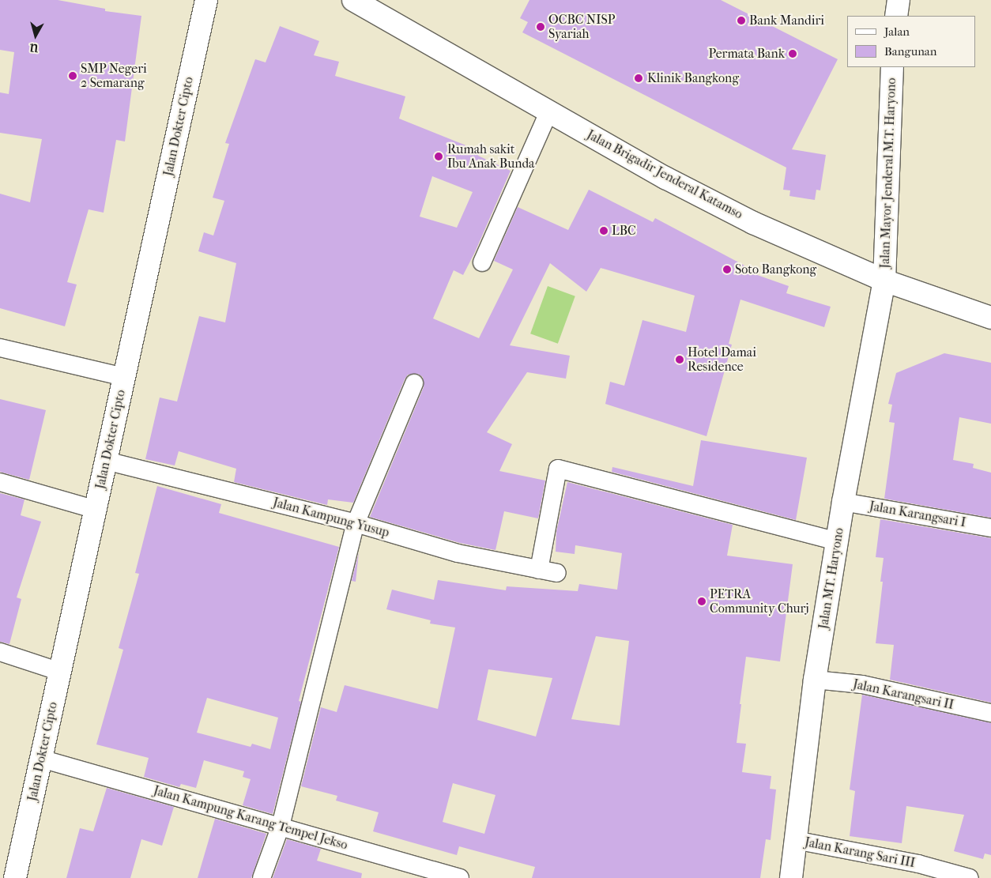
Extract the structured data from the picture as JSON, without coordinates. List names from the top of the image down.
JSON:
{
  "streets": {
    "main road": [
      "Jalan Dokter Cipto",
      "Jalan Mayor Jenderal M.T. Haryono",
      "Jalan Brigadir Jenderal Katamso",
      "Jalan MT. Haryono"
    ],
    "street": [
      "Jalan Karangsari I",
      "Jalan Kampung Yusup",
      "Jalan Karangsari II",
      "Jalan Kampung Karang Tempel Jekso",
      "Jalan Karang Sari III"
    ]
  },
  "crossings": [
    ["Jalan Dokter Cipto", "Jalan Kampung Yusup"],
    ["Jalan Dokter Cipto", "Jalan Kampung Karang Tempel Jekso"],
    ["Jalan Mayor Jenderal M.T. Haryono", "Jalan Brigadir Jenderal Katamso"],
    ["Jalan Mayor Jenderal M.T. Haryono", "Jalan MT. Haryono"],
    ["Jalan Brigadir Jenderal Katamso", "Jalan MT. Haryono"],
    ["Jalan Karangsari I", "Jalan MT. Haryono"],
    ["Jalan MT. Haryono", "Jalan Karangsari II"],
    ["Jalan MT. Haryono", "Jalan Karang Sari III"]
  ],
  "places": [
    "Bank Mandiri",
    "OCBC NISP Syariah",
    "Permata Bank",
    "SMP Negeri 2 Semarang",
    "Klinik Bangkong",
    "Rumah sakit Ibu Anak Bunda",
    "LBC",
    "Soto Bangkong",
    "Hotel Damai Residence",
    "PETRA Community Churj"
  ],
  "legend": ["Jalan", "Bangunan"],
  "north": "bottom"
}
